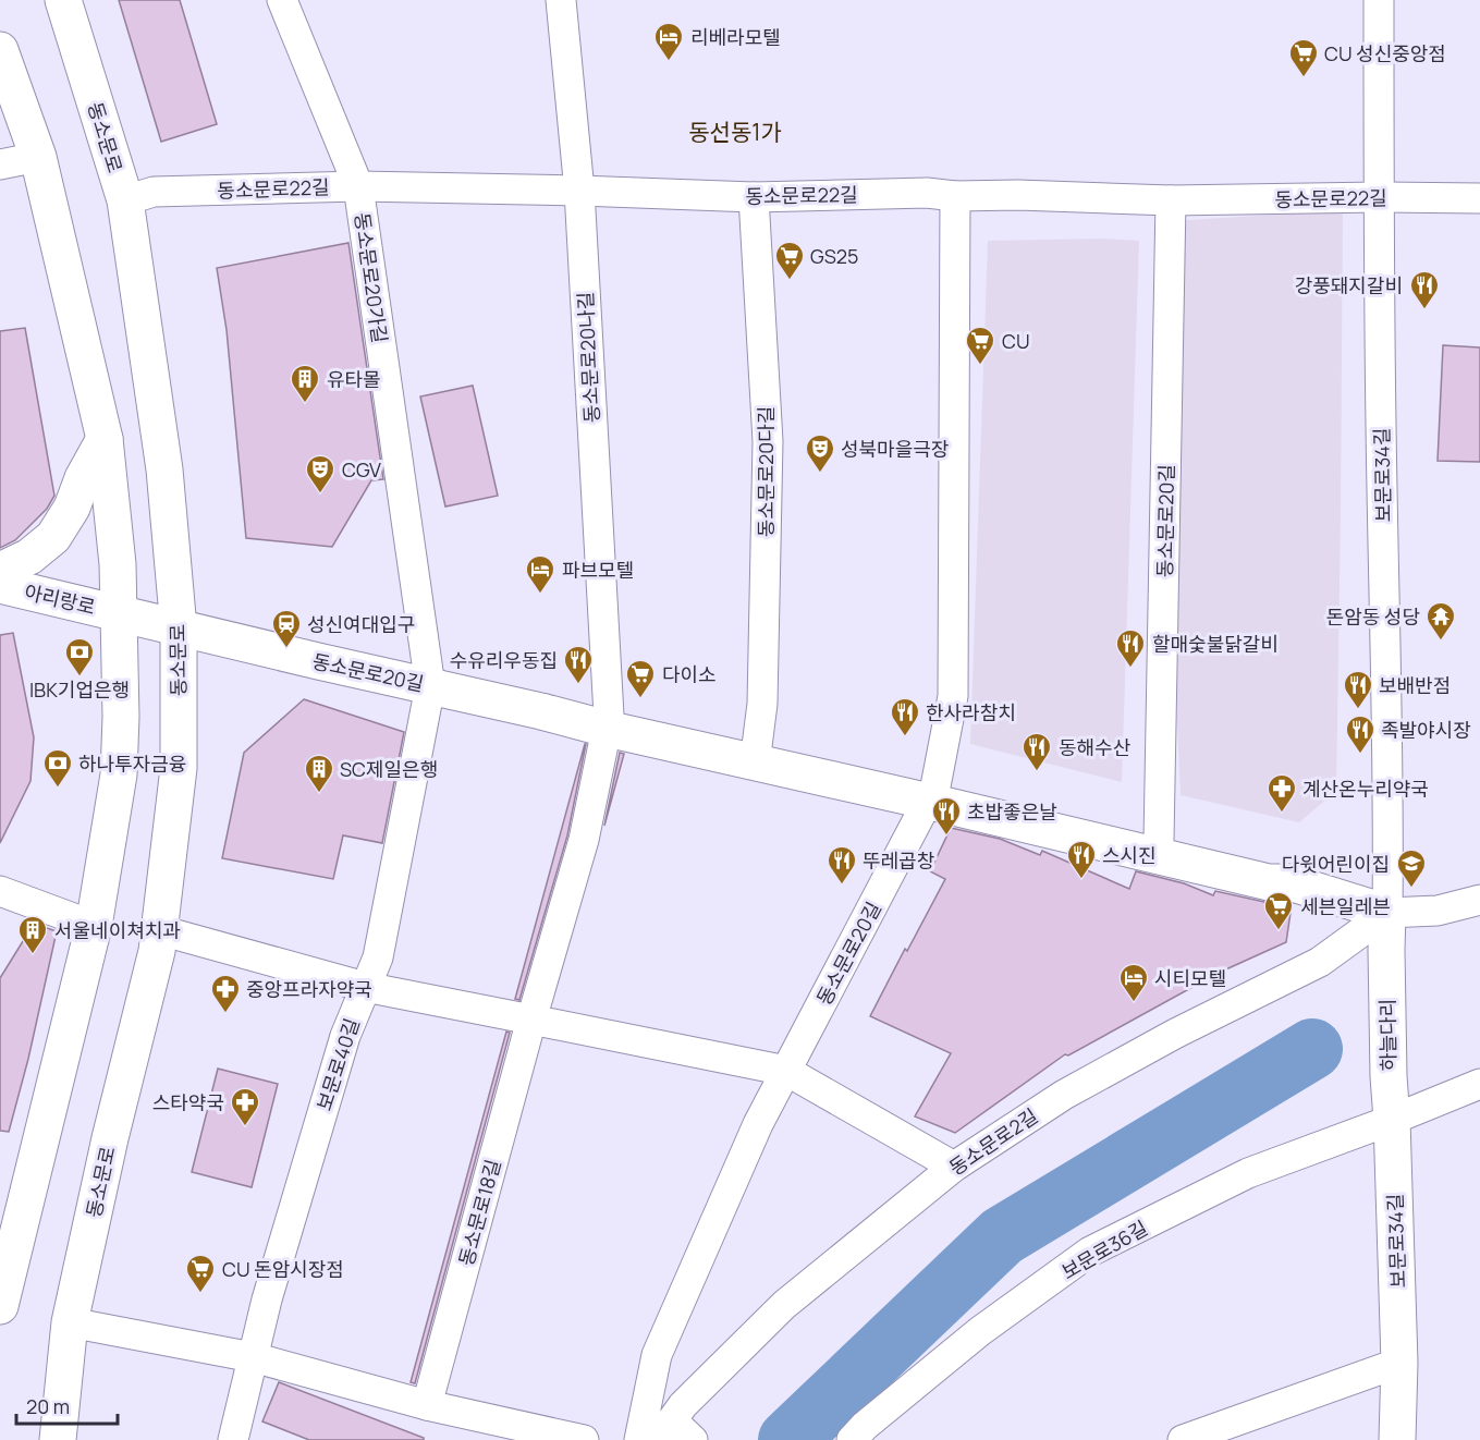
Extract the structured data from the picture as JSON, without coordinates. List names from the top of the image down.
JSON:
{
  "streets": {
    "main road": [
      "동소문로",
      "보문로34길",
      "동소문로20길",
      "아리랑로",
      "하늘다리"
    ],
    "street": [
      "동소문로22길",
      "동소문로20가길",
      "동소문로20나길",
      "동소문로20다길",
      "보문로40길",
      "동소문로2길",
      "동소문로18길",
      "보문로36길"
    ]
  },
  "crossings": [
    ["동소문로", "동소문로22길"],
    ["동소문로", "동소문로20길"],
    ["동소문로22길", "동소문로20가길"],
    ["동소문로22길", "동소문로20나길"],
    ["동소문로22길", "동소문로20다길"],
    ["동소문로22길", "보문로34길"],
    ["동소문로22길", "동소문로20길"],
    ["동소문로20가길", "동소문로20길"],
    ["동소문로20가길", "보문로40길"],
    ["동소문로20나길", "동소문로20길"],
    ["동소문로20나길", "동소문로18길"],
    ["동소문로20다길", "동소문로20길"],
    ["보문로34길", "동소문로20길"],
    ["보문로34길", "하늘다리"],
    ["보문로34길", "동소문로2길"],
    ["보문로34길", "보문로36길"],
    ["동소문로20길", "아리랑로"],
    ["동소문로20길", "보문로40길"],
    ["동소문로20길", "동소문로2길"],
    ["동소문로20길", "동소문로18길"],
    ["하늘다리", "보문로36길"]
  ],
  "districts": ["동선동1가"],
  "places": {
    "hotel": ["리베라모텔", "파브모텔", "시티모텔"],
    "supermarket": [
      "CU 성신중앙점",
      "GS25",
      "CU",
      "다이소",
      "세븐일레븐",
      "CU 돈암시장점"
    ],
    "restaurant": [
      "강풍돼지갈비",
      "할매숯불닭갈비",
      "수유리우동집",
      "보배반점",
      "한사라참치",
      "족발야시장",
      "동해수산",
      "초밥좋은날",
      "스시진",
      "뚜레곱창"
    ],
    "building": ["유타몰", "SC제일은행", "서울네이쳐치과"],
    "theatre": ["성북마을극장", "CGV"],
    "temple": ["돈암동 성당"],
    "station": ["성신여대입구"],
    "bank": ["IBK기업은행", "하나투자금융"],
    "pharmacy": ["계산온누리약국", "중앙프라자약국", "스타약국"],
    "school or university": ["다윗어린이집"]
  },
  "scale_bar": "20 m"
}
